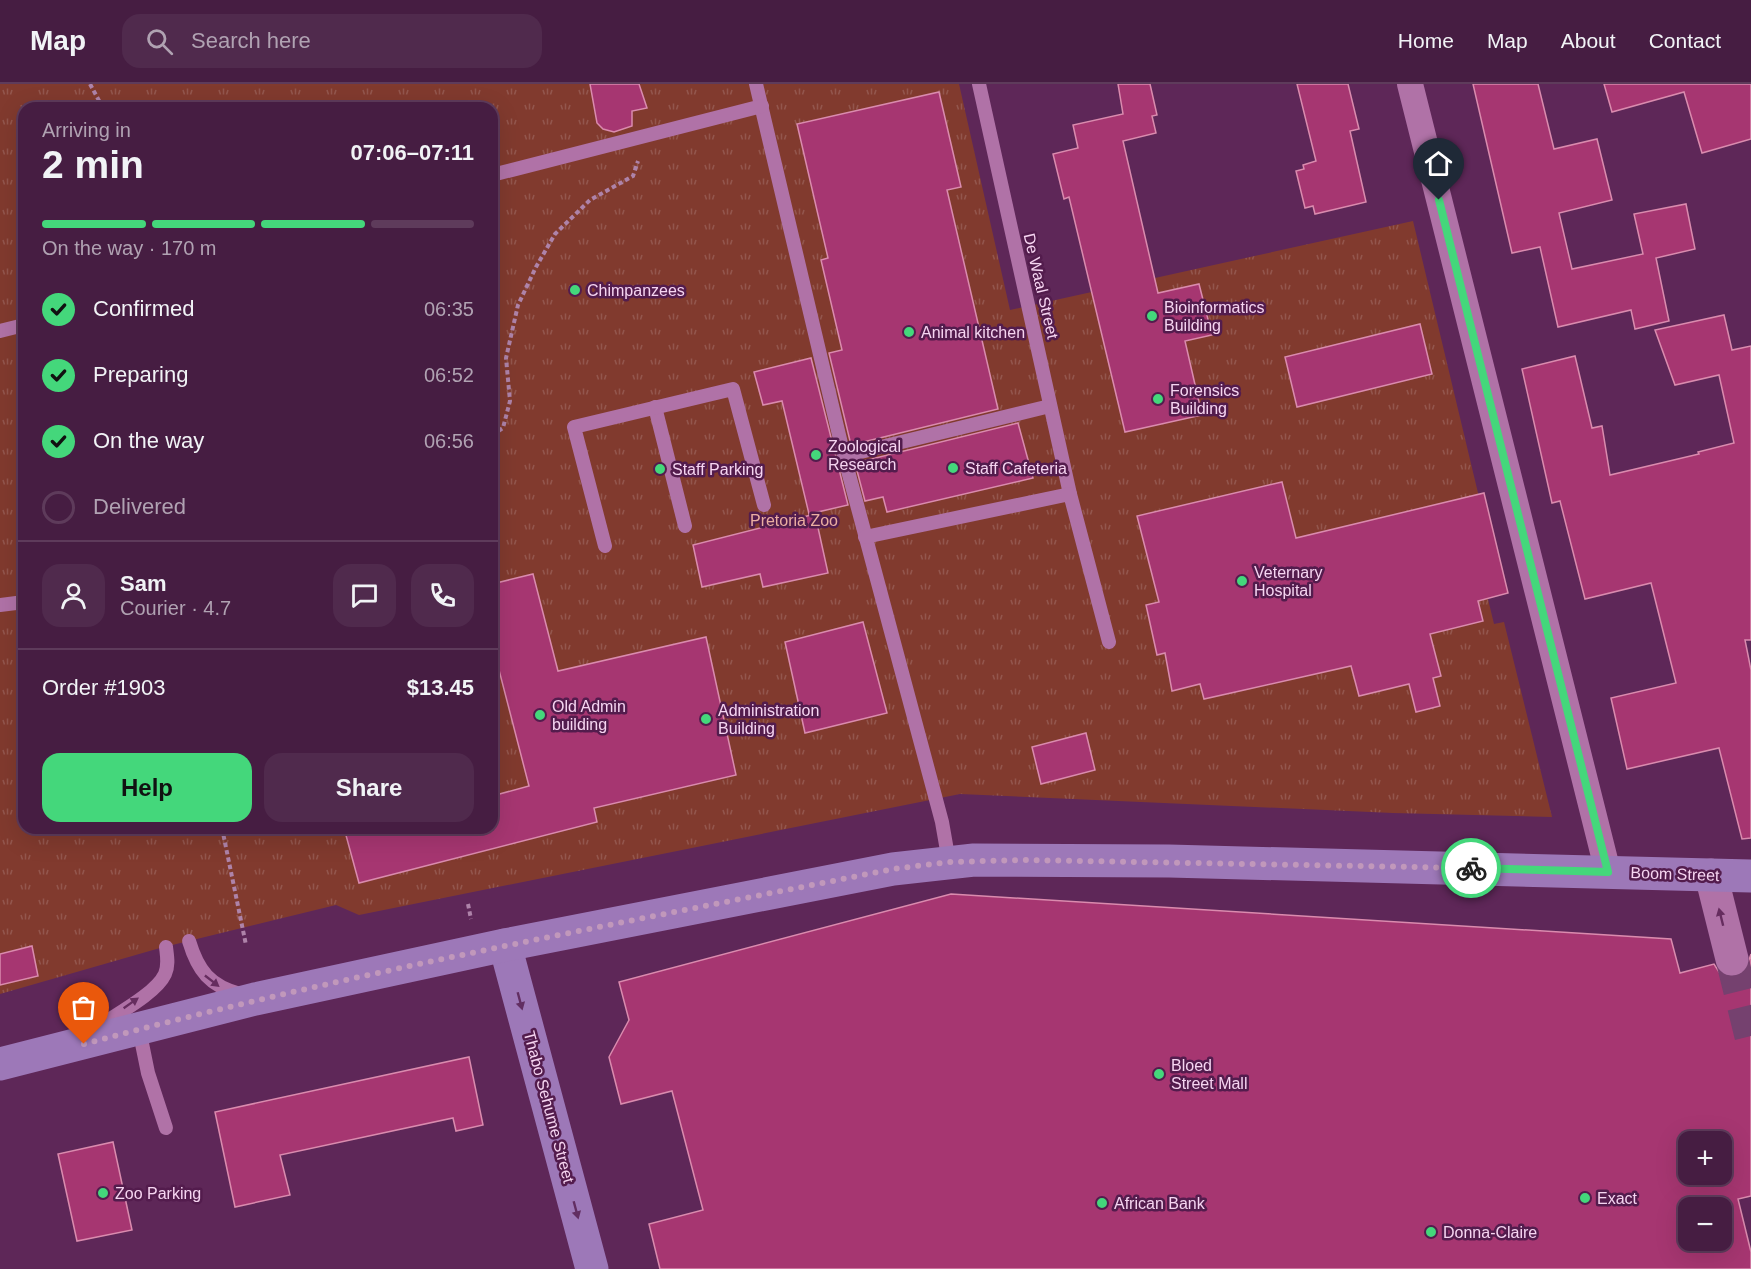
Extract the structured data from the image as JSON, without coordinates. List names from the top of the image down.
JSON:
{
  "streets": {
    "main road": ["Boom Street", "Thabo Sehume Street"],
    "lane": ["De Waal Street"]
  },
  "crossings": [
    ["Boom Street", "Thabo Sehume Street"]
  ],
  "one_way": ["Thabo Sehume Street"],
  "parks": ["Pretoria Zoo"],
  "places": [
    "Chimpanzees",
    "Bioinformatics Building",
    "Animal kitchen",
    "Forensics Building",
    "Zoological Research",
    "Staff Cafeteria",
    "Staff Parking",
    "Veternary Hospital",
    "Old Admin building",
    "Administration Building",
    "Bloed Street Mall",
    "Zoo Parking",
    "Exact",
    "African Bank",
    "Donna-Claire"
  ],
  "page": {
    "header": "Map",
    "search": "Search here",
    "nav": [
      "Home",
      "Map",
      "About",
      "Contact"
    ],
    "heading": ["2 min", "Arriving in", "07:06–07:11"],
    "panel": [
      "Sam",
      "Courier · 4.7",
      "Order #1903",
      "$13.45"
    ],
    "bar": "On the way · 170 m",
    "list": [
      ["Confirmed", "06:35"],
      ["Preparing", "06:52"],
      ["On the way", "06:56"],
      "Delivered"
    ],
    "buttons": ["Help", "Share"],
    "map_buttons": ["+", "−"]
  }
}
